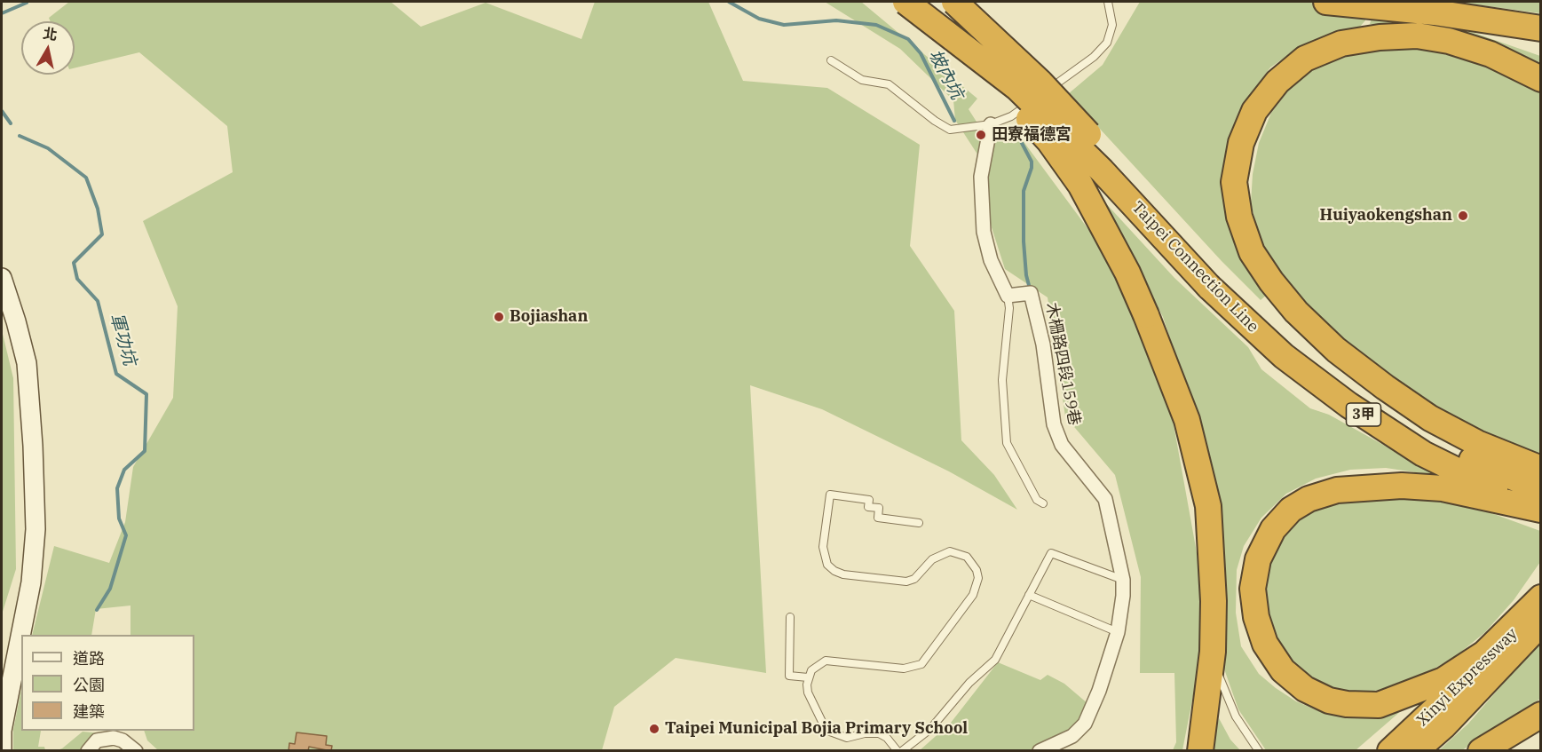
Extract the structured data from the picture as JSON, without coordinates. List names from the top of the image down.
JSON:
{
  "streets": {
    "highway": ["Taipei Connection Line", "3甲", "Xinyi Expressway"],
    "street": ["木柵路四段159巷"]
  },
  "water": ["坡內坑", "軍功坑"],
  "places": [
    "田寮福德宮",
    "Huiyaokengshan",
    "Bojiashan",
    "Taipei Municipal Bojia Primary School"
  ],
  "legend": ["道路", "公園", "建築"],
  "north": "top"
}
